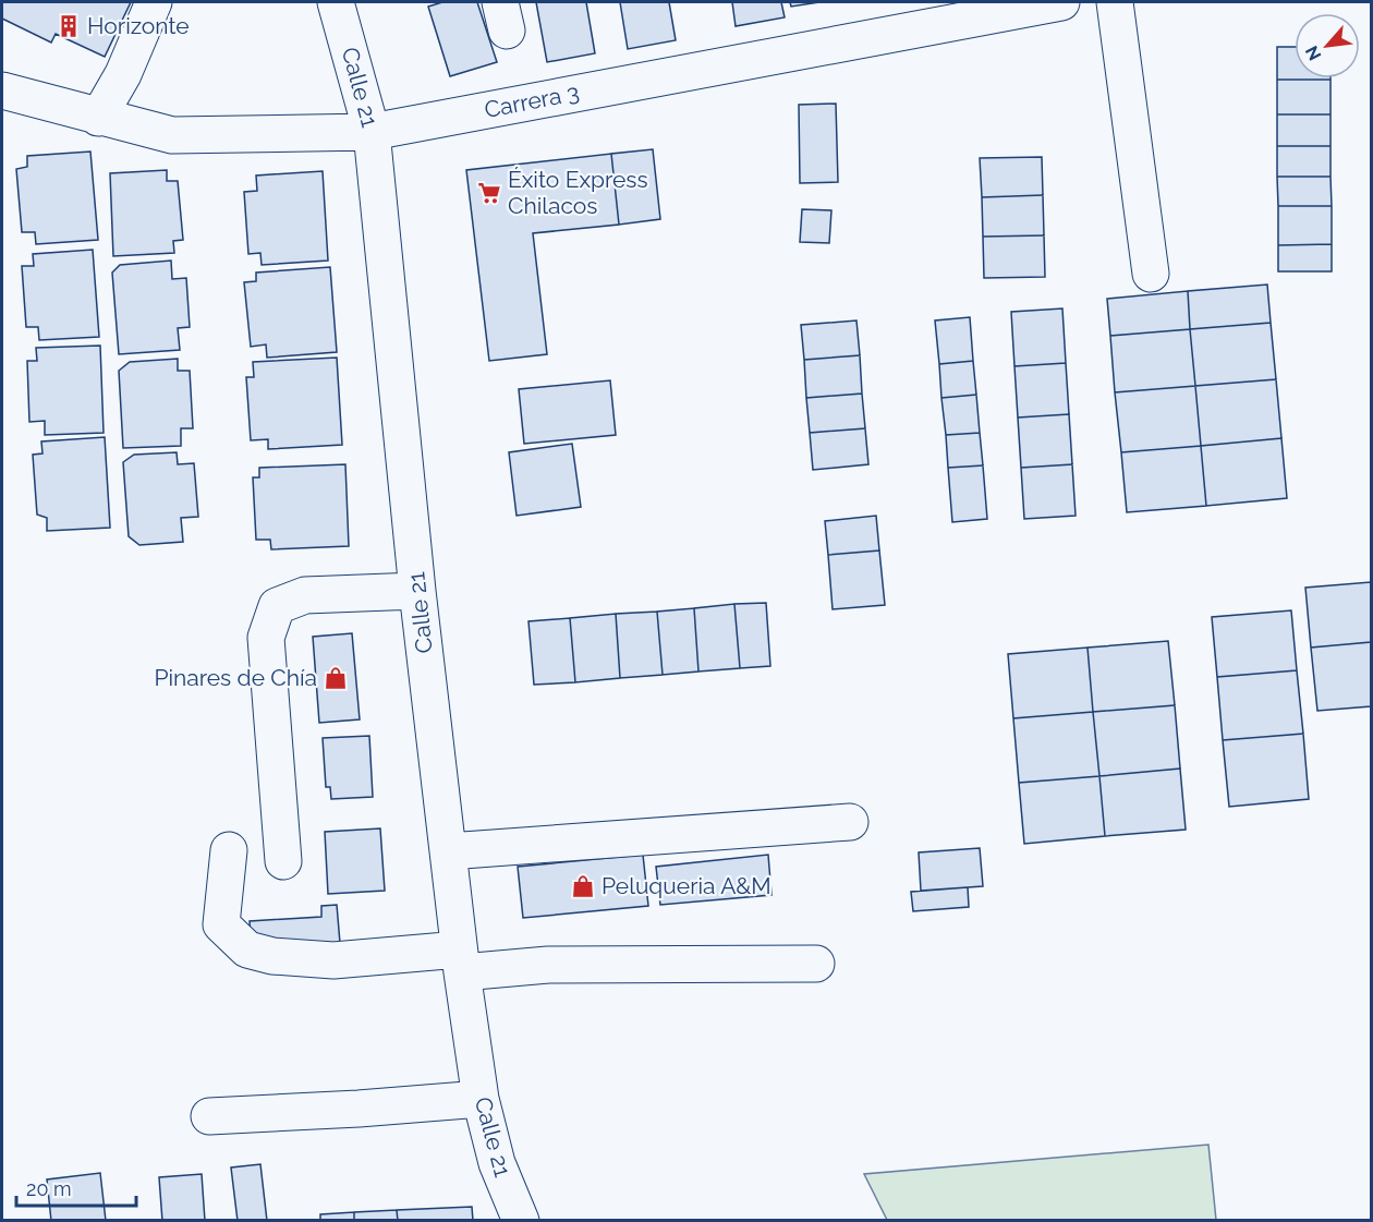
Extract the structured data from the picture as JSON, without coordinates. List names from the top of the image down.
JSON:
{
  "streets": {
    "street": ["Calle 21", "Carrera 3"]
  },
  "crossings": [
    ["Calle 21", "Carrera 3"]
  ],
  "places": {
    "building": ["Horizonte"],
    "supermarket": ["Éxito Express Chilacos"],
    "shop": ["Pinares de Chía", "Peluqueria A&M"]
  },
  "scale_bar": "20 m",
  "north": "bottom left"
}
